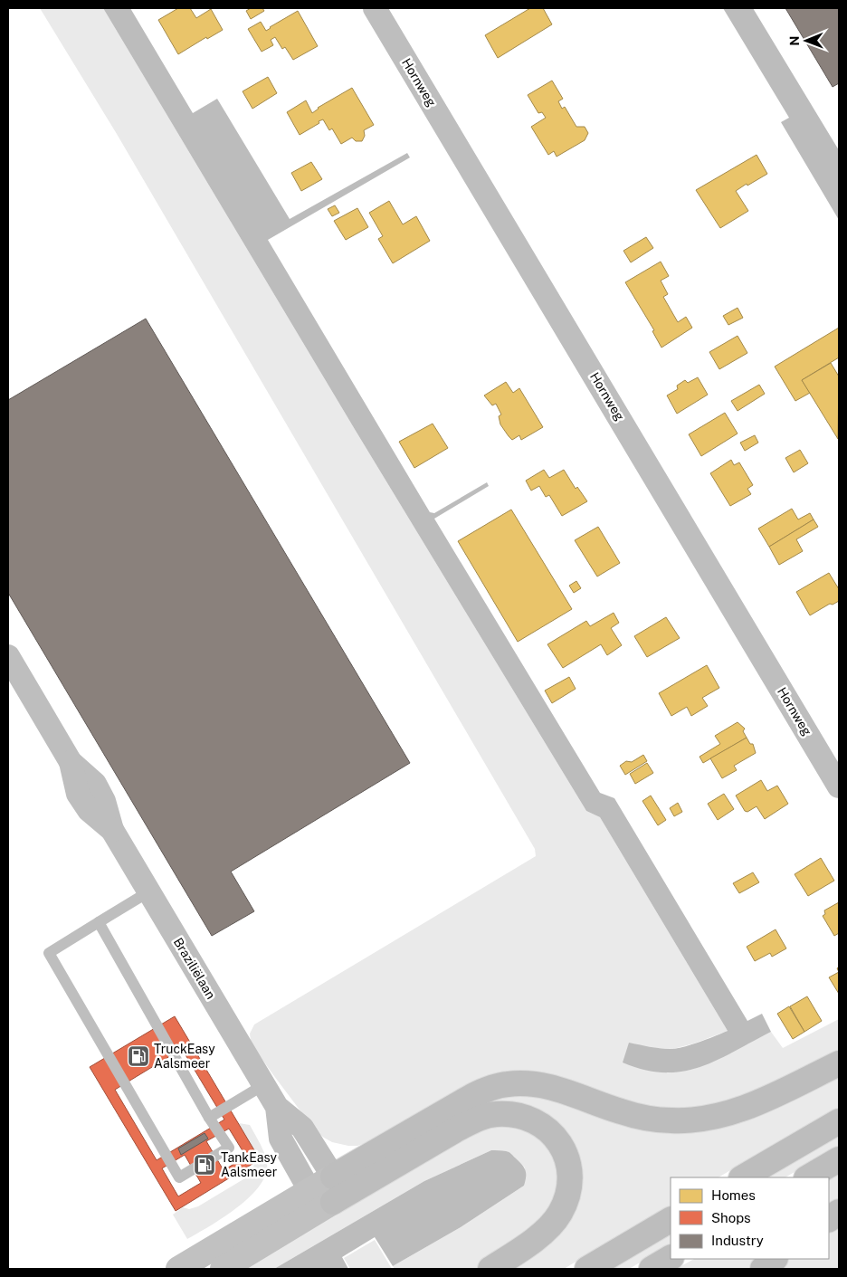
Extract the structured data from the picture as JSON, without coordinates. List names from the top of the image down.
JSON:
{
  "streets": {
    "street": ["Hornweg", "Braziliëlaan"]
  },
  "places": {
    "fuel station": ["TruckEasy Aalsmeer", "TankEasy Aalsmeer"]
  },
  "legend": ["Homes", "Shops", "Industry"],
  "north": "left"
}
